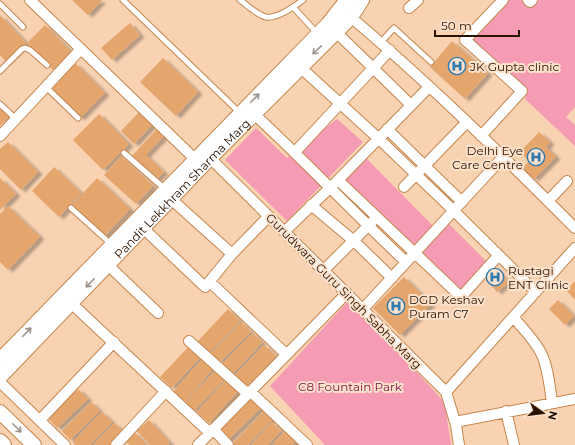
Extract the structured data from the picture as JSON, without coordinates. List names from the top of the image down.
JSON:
{
  "streets": {
    "main road": ["Pandit Lekkhram Sharma Marg"],
    "street": ["Gurudwara Guru Singh Sabha Marg"]
  },
  "crossings": [
    ["Pandit Lekkhram Sharma Marg", "Gurudwara Guru Singh Sabha Marg"]
  ],
  "parks": ["C8 Fountain Park"],
  "places": {
    "hospital": [
      "JK Gupta clinic",
      "Delhi Eye Care Centre",
      "Rustagi ENT Clinic",
      "DGD Keshav Puram C7"
    ]
  },
  "scale_bar": "50 m",
  "north": "right"
}
